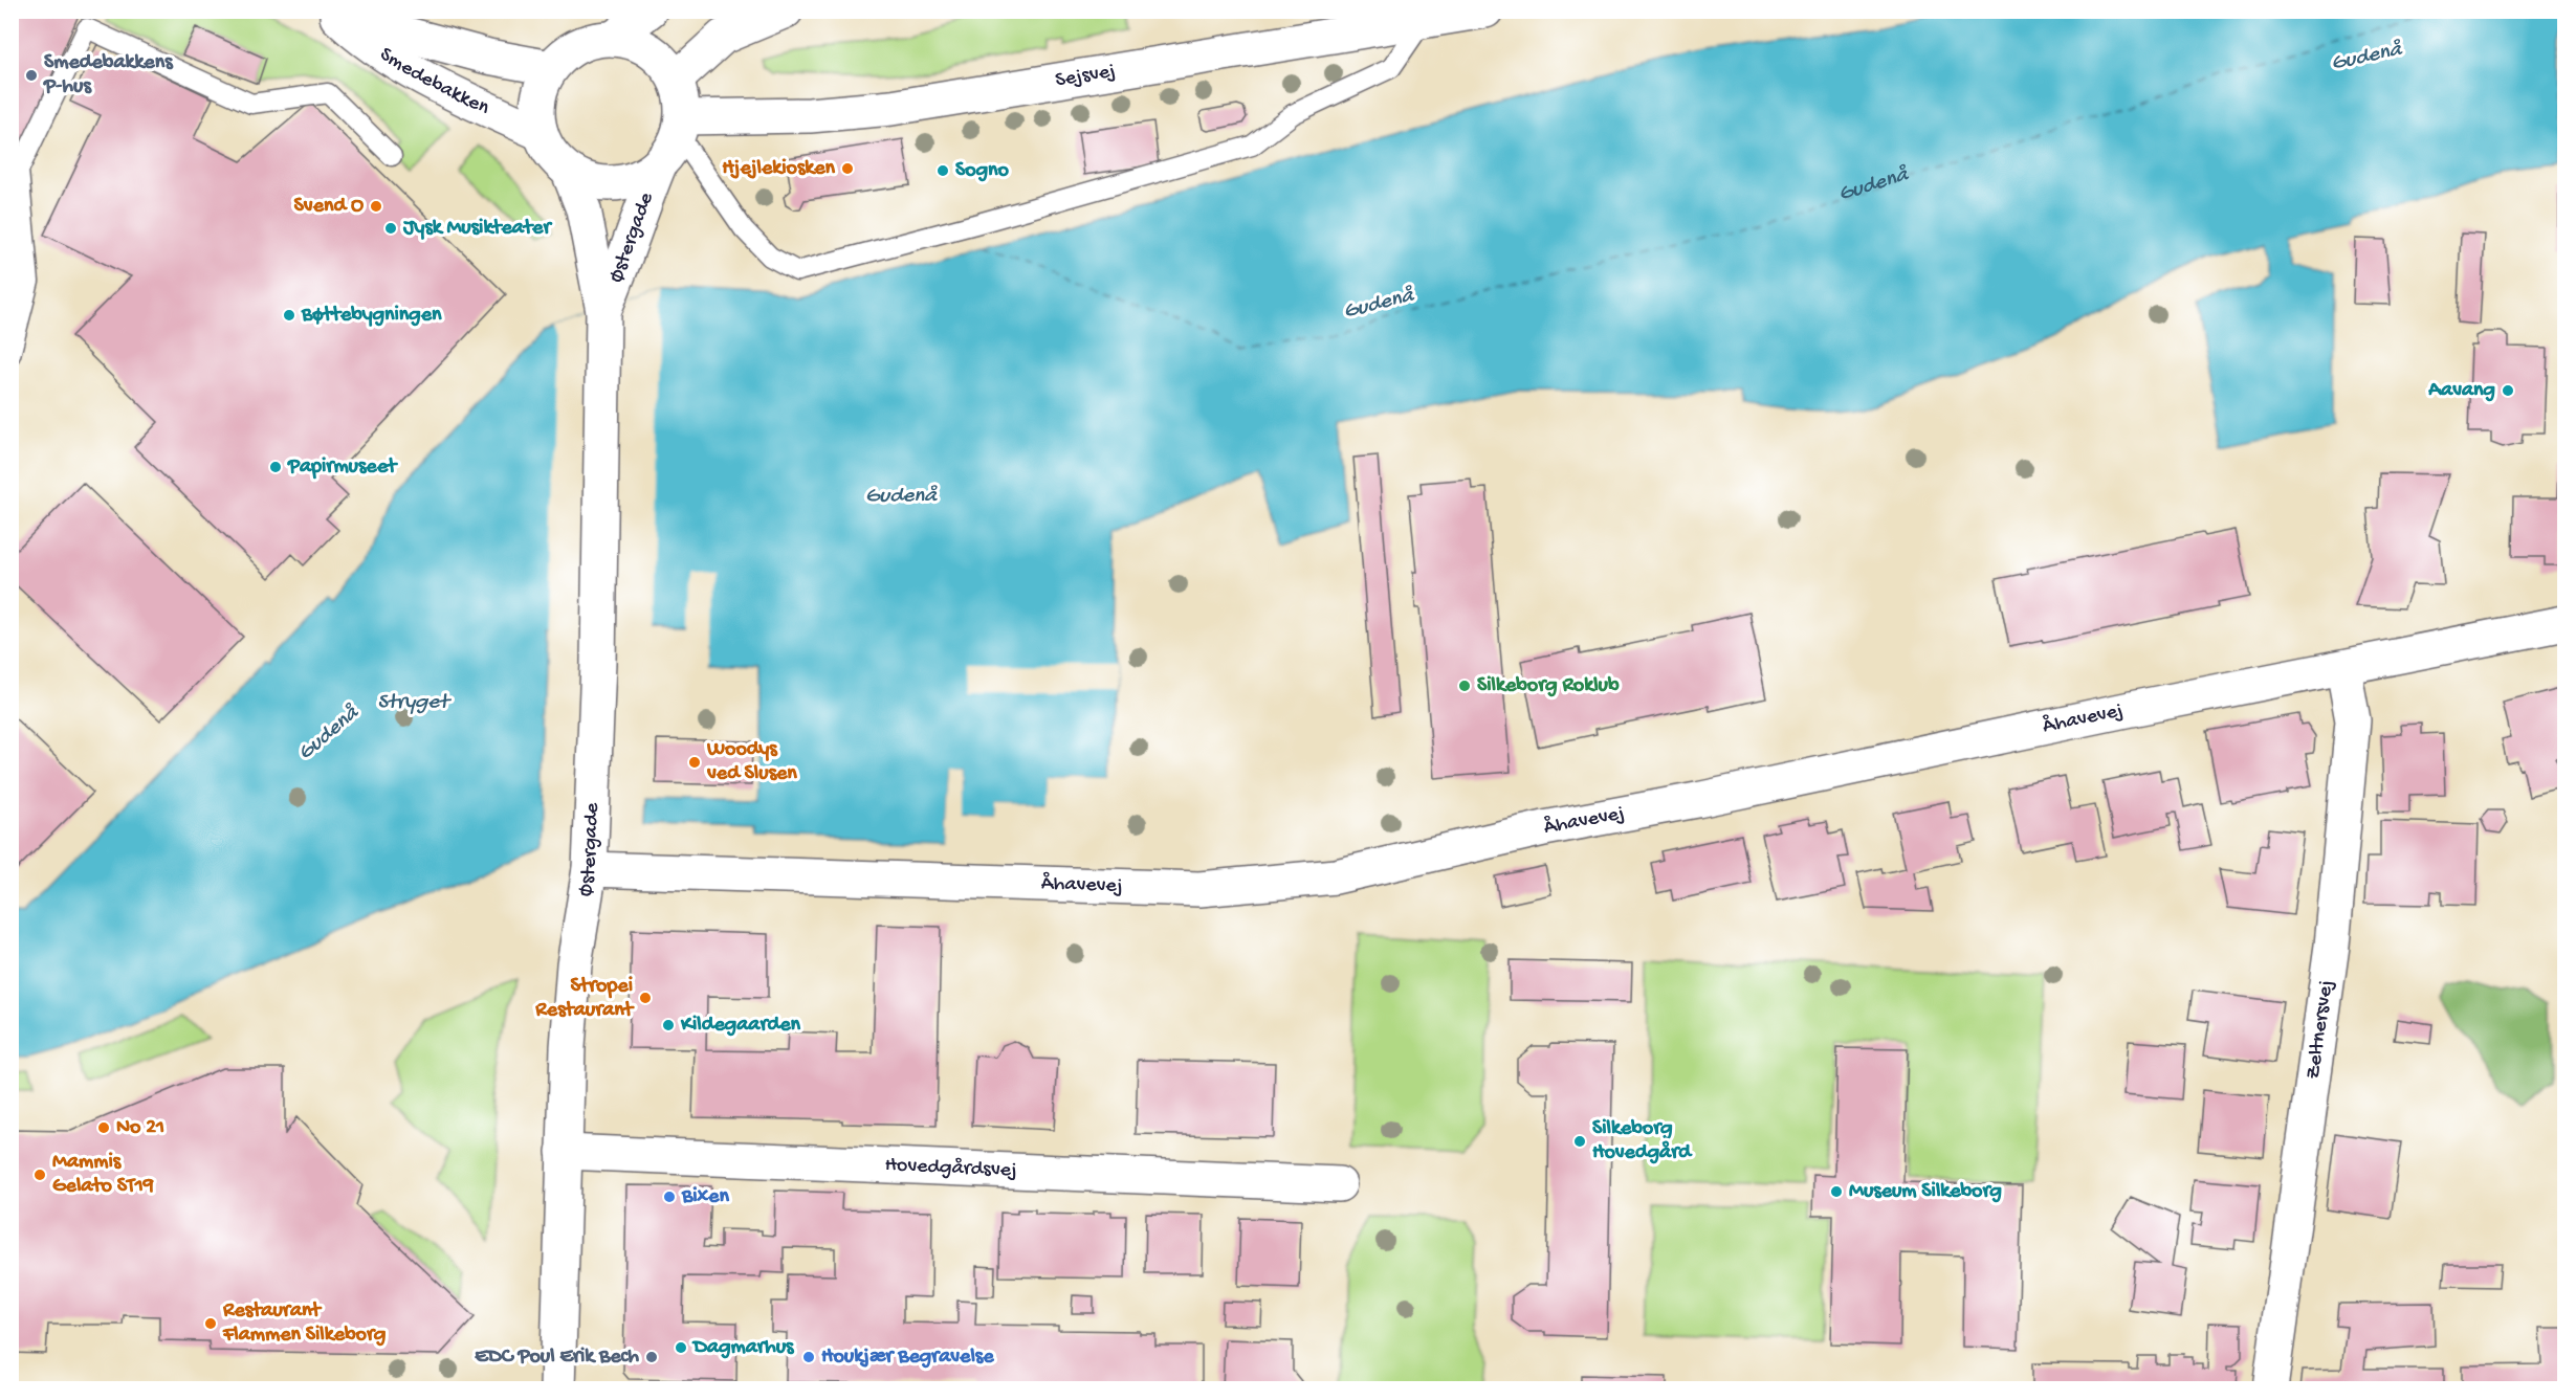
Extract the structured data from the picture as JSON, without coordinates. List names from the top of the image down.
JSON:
{
  "streets": {
    "street": [
      "Sejsvej",
      "Smedebakken",
      "Østergade",
      "Åhavevej",
      "Zeltnersvej",
      "Hovedgårdsvej"
    ]
  },
  "crossings": [
    ["Sejsvej", "Smedebakken"],
    ["Sejsvej", "Østergade"],
    ["Smedebakken", "Østergade"],
    ["Østergade", "Åhavevej"],
    ["Østergade", "Hovedgårdsvej"],
    ["Åhavevej", "Zeltnersvej"]
  ],
  "water": ["Gudenå", "Stryget"],
  "places": [
    "Smedebakkens P-hus",
    "Hjejlekiosken",
    "Sogno",
    "Svend O",
    "Jysk Musikteater",
    "Bøttebygningen",
    "Aavang",
    "Papirmuseet",
    "Silkeborg Roklub",
    "Woodys ved Slusen",
    "Stropei Restaurant",
    "Kildegaarden",
    "No 21",
    "Silkeborg Hovedgård",
    "Mammis Gelato ST19",
    "Museum Silkeborg",
    "Bixen",
    "Restaurant Flammen Silkeborg",
    "Dagmarhus",
    "EDC Poul Erik Bech",
    "Houkjær Begravelse"
  ]
}
